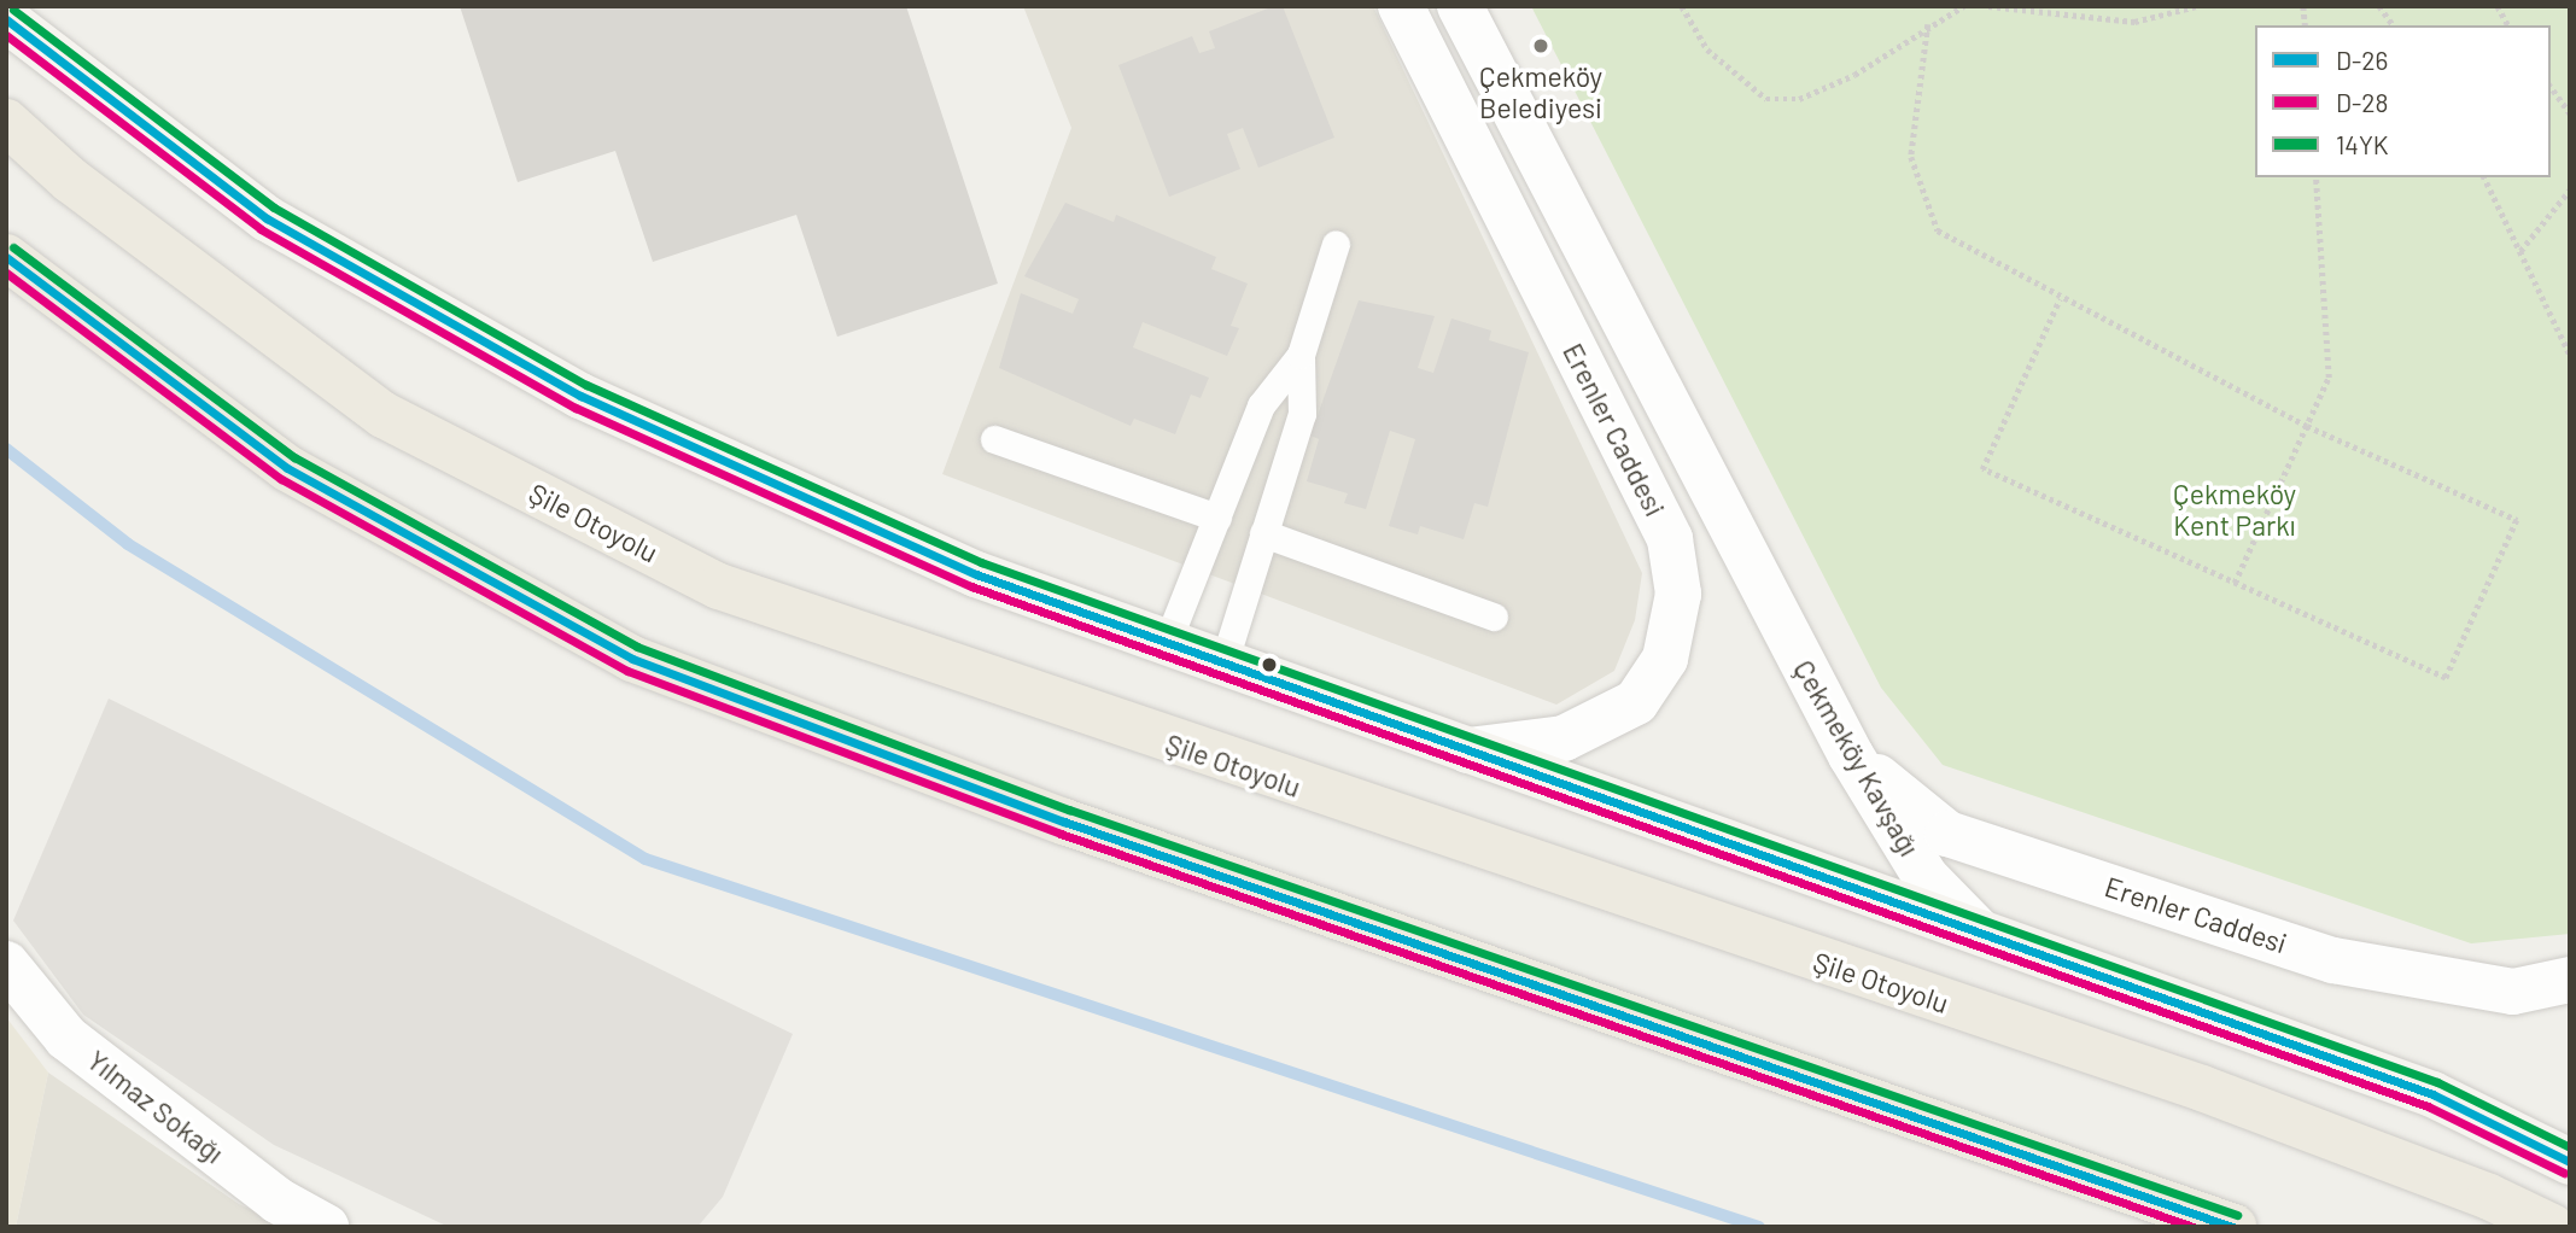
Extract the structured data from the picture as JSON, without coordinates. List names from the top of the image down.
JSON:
{
  "streets": {
    "highway": ["Şile Otoyolu"],
    "main road": ["Çekmeköy Kavşağı"],
    "street": ["Erenler Caddesi", "Yılmaz Sokağı"]
  },
  "crossings": [
    ["Erenler Caddesi", "Çekmeköy Kavşağı"]
  ],
  "parks": ["Çekmeköy Kent Parkı"],
  "places": ["Çekmeköy Belediyesi"],
  "lines": ["transit line 14YK", "transit line D-26", "transit line D-28"],
  "legend": ["D-26", "D-28", "14YK"]
}
